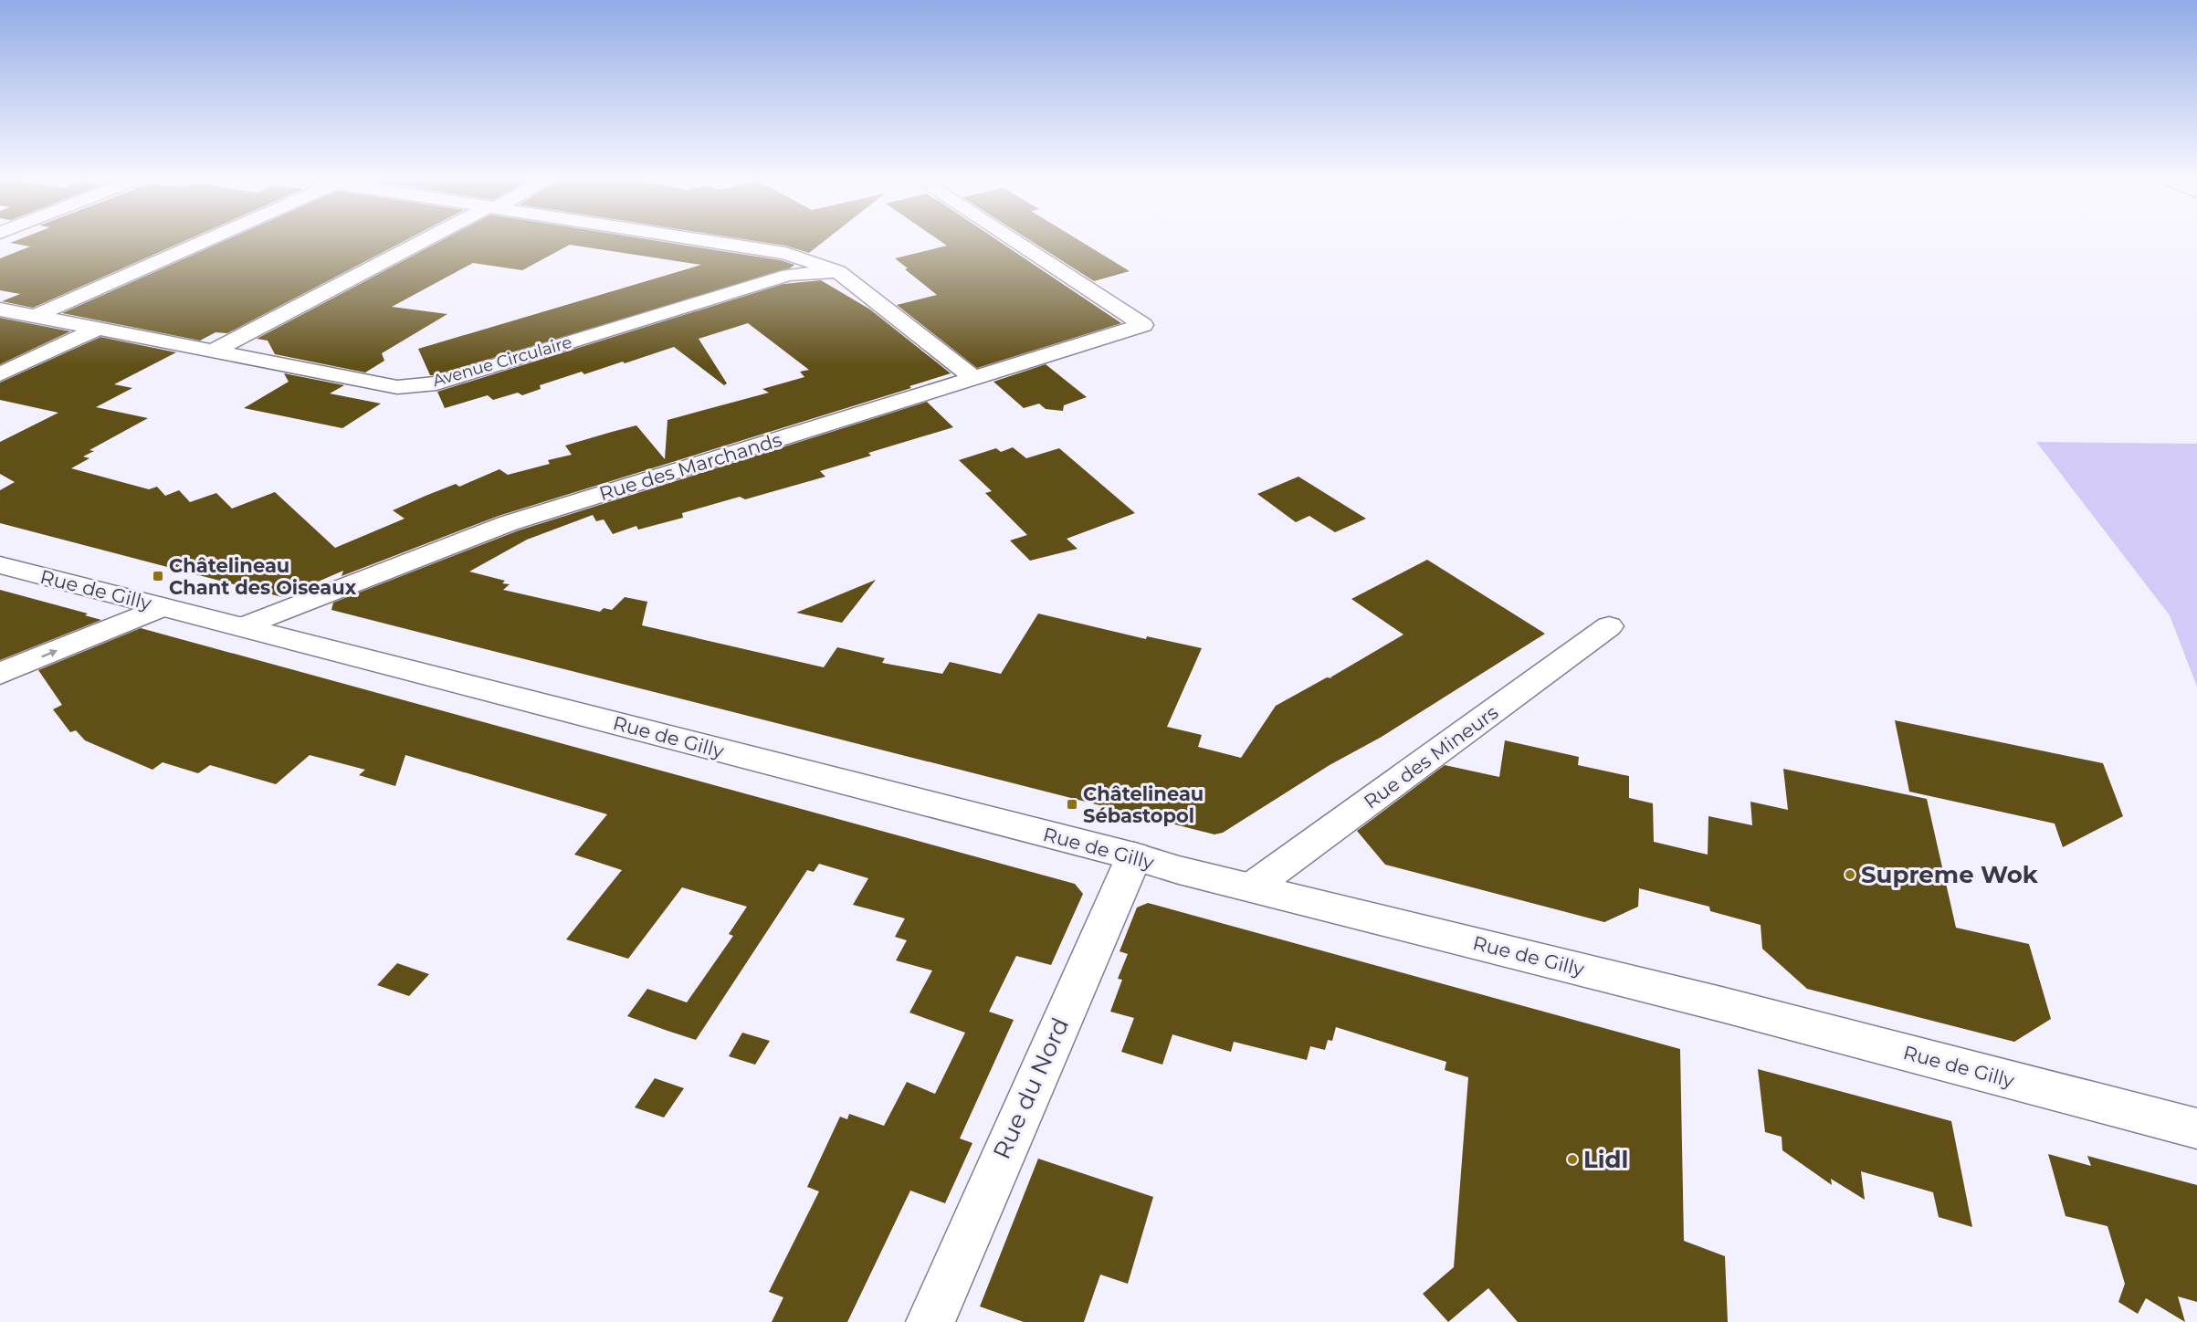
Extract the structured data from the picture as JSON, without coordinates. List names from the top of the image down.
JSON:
{
  "streets": {
    "main road": [
      "Avenue Circulaire",
      "Rue des Marchands",
      "Rue de Gilly",
      "Rue des Mineurs",
      "Rue du Nord"
    ]
  },
  "crossings": [
    ["Rue des Marchands", "Rue de Gilly"],
    ["Rue de Gilly", "Rue des Mineurs"],
    ["Rue de Gilly", "Rue du Nord"]
  ],
  "places": {
    "transit": ["Châtelineau Chant des Oiseaux", "Châtelineau Sébastopol"],
    "other": ["Supreme Wok", "Lidl"]
  }
}
